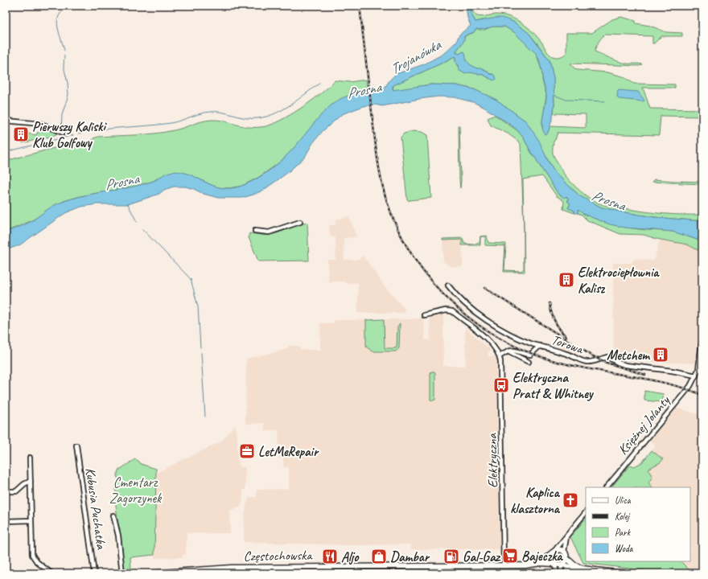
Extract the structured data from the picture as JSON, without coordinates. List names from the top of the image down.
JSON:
{
  "streets": {
    "main road": ["Częstochowska"],
    "street": [
      "Torowa",
      "Księżnej Jolanty",
      "Elektryczna",
      "Kubusia Puchatka"
    ]
  },
  "crossings": [
    ["Torowa", "Księżnej Jolanty"],
    ["Elektryczna", "Częstochowska"]
  ],
  "water": ["Trojanówka", "Prosna"],
  "parks": ["Cmentarz Zagorzynek"],
  "places": {
    "building": ["Pierwszy Kaliski Klub Golfowy", "Elektrociepłownia Kalisz", "Metchem"],
    "bus stop": ["Elektryczna Pratt & Whitney"],
    "office": ["LetMeRepair"],
    "church": ["Kaplica klasztorna"],
    "supermarket": ["Bajeczka"],
    "restaurant": ["Aljo"],
    "shop": ["Dambar"],
    "fuel station": ["Gal-Gaz"]
  },
  "legend": [
    "Ulica",
    "Kolej",
    "Park",
    "Woda"
  ]
}
